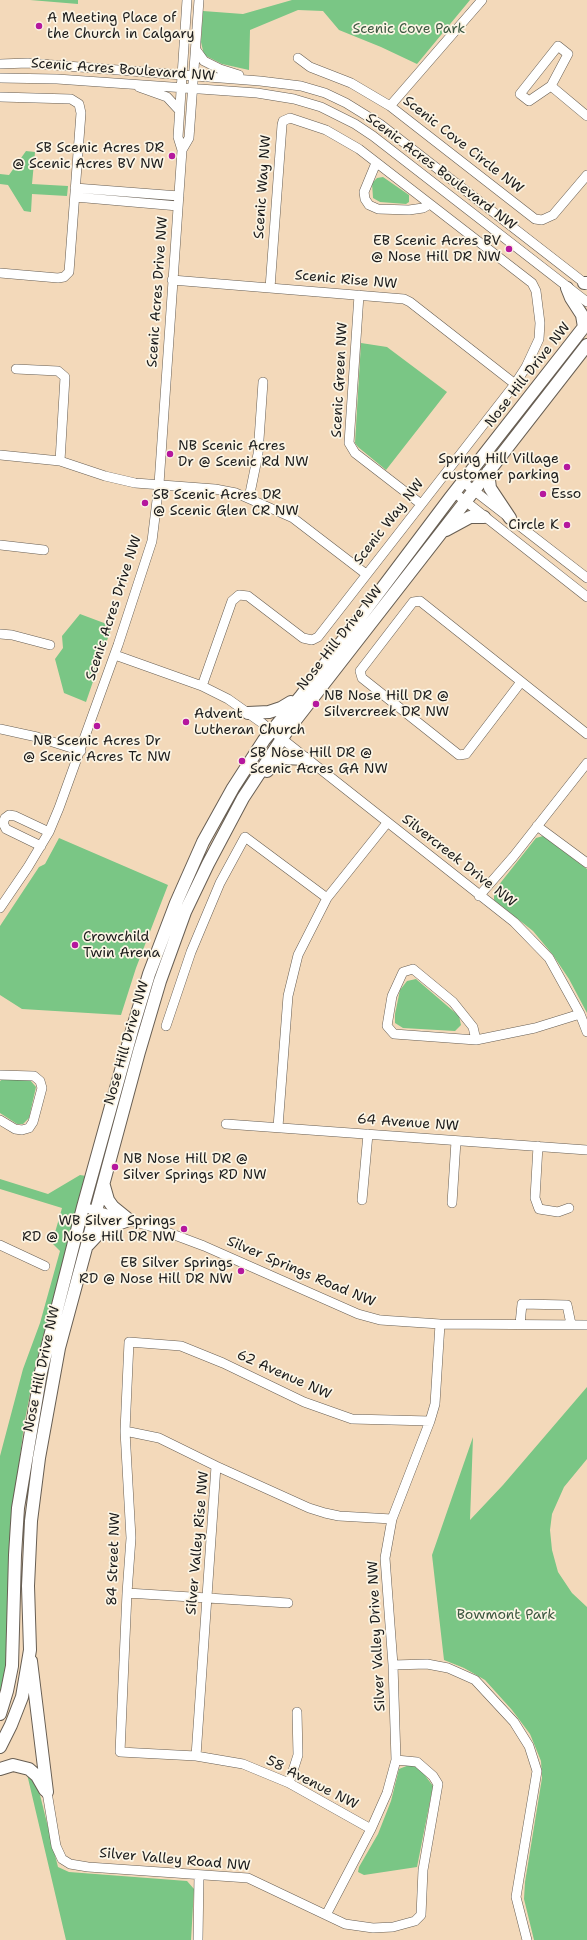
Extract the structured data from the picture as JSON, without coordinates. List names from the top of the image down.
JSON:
{
  "streets": {
    "main road": ["Nose Hill Drive NW"],
    "street": [
      "Scenic Acres Boulevard NW",
      "Scenic Cove Circle NW",
      "Scenic Way NW",
      "Scenic Rise NW",
      "Scenic Acres Drive NW",
      "Scenic Green NW",
      "Silvercreek Drive NW",
      "64 Avenue NW",
      "Silver Springs Road NW",
      "62 Avenue NW",
      "Silver Valley Rise NW",
      "84 Street NW",
      "Silver Valley Drive NW",
      "58 Avenue NW",
      "Silver Valley Road NW"
    ]
  },
  "crossings": [
    ["Scenic Acres Boulevard NW", "Scenic Acres Drive NW"],
    ["Scenic Way NW", "Scenic Rise NW"],
    ["Scenic Way NW", "Scenic Green NW"],
    ["Scenic Way NW", "Silvercreek Drive NW"],
    ["Scenic Rise NW", "Scenic Acres Drive NW"],
    ["Scenic Rise NW", "Scenic Green NW"],
    ["Scenic Acres Drive NW", "Silvercreek Drive NW"],
    ["Nose Hill Drive NW", "Silvercreek Drive NW"],
    ["Nose Hill Drive NW", "Silver Springs Road NW"],
    ["Silver Springs Road NW", "Silver Valley Drive NW"],
    ["62 Avenue NW", "84 Street NW"],
    ["62 Avenue NW", "Silver Valley Drive NW"],
    ["Silver Valley Rise NW", "Silver Valley Drive NW"],
    ["Silver Valley Rise NW", "58 Avenue NW"],
    ["84 Street NW", "58 Avenue NW"],
    ["Silver Valley Drive NW", "58 Avenue NW"],
    ["Silver Valley Drive NW", "Silver Valley Road NW"]
  ],
  "parks": ["Scenic Cove Park", "Bowmont Park"],
  "places": [
    "A Meeting Place of the Church in Calgary",
    "SB Scenic Acres DR @ Scenic Acres BV NW",
    "EB Scenic Acres BV @ Nose Hill DR NW",
    "NB Scenic Acres Dr @ Scenic Rd NW",
    "Spring Hill Village customer parking",
    "Esso",
    "SB Scenic Acres DR @ Scenic Glen CR NW",
    "Circle K",
    "NB Nose Hill DR @ Silvercreek DR NW",
    "Advent Lutheran Church",
    "NB Scenic Acres Dr @ Scenic Acres Tc NW",
    "SB Nose Hill DR @ Scenic Acres GA NW",
    "Crowchild Twin Arena",
    "NB Nose Hill DR @ Silver Springs RD NW",
    "WB Silver Springs RD @ Nose Hill DR NW",
    "EB Silver Springs RD @ Nose Hill DR NW"
  ]
}
